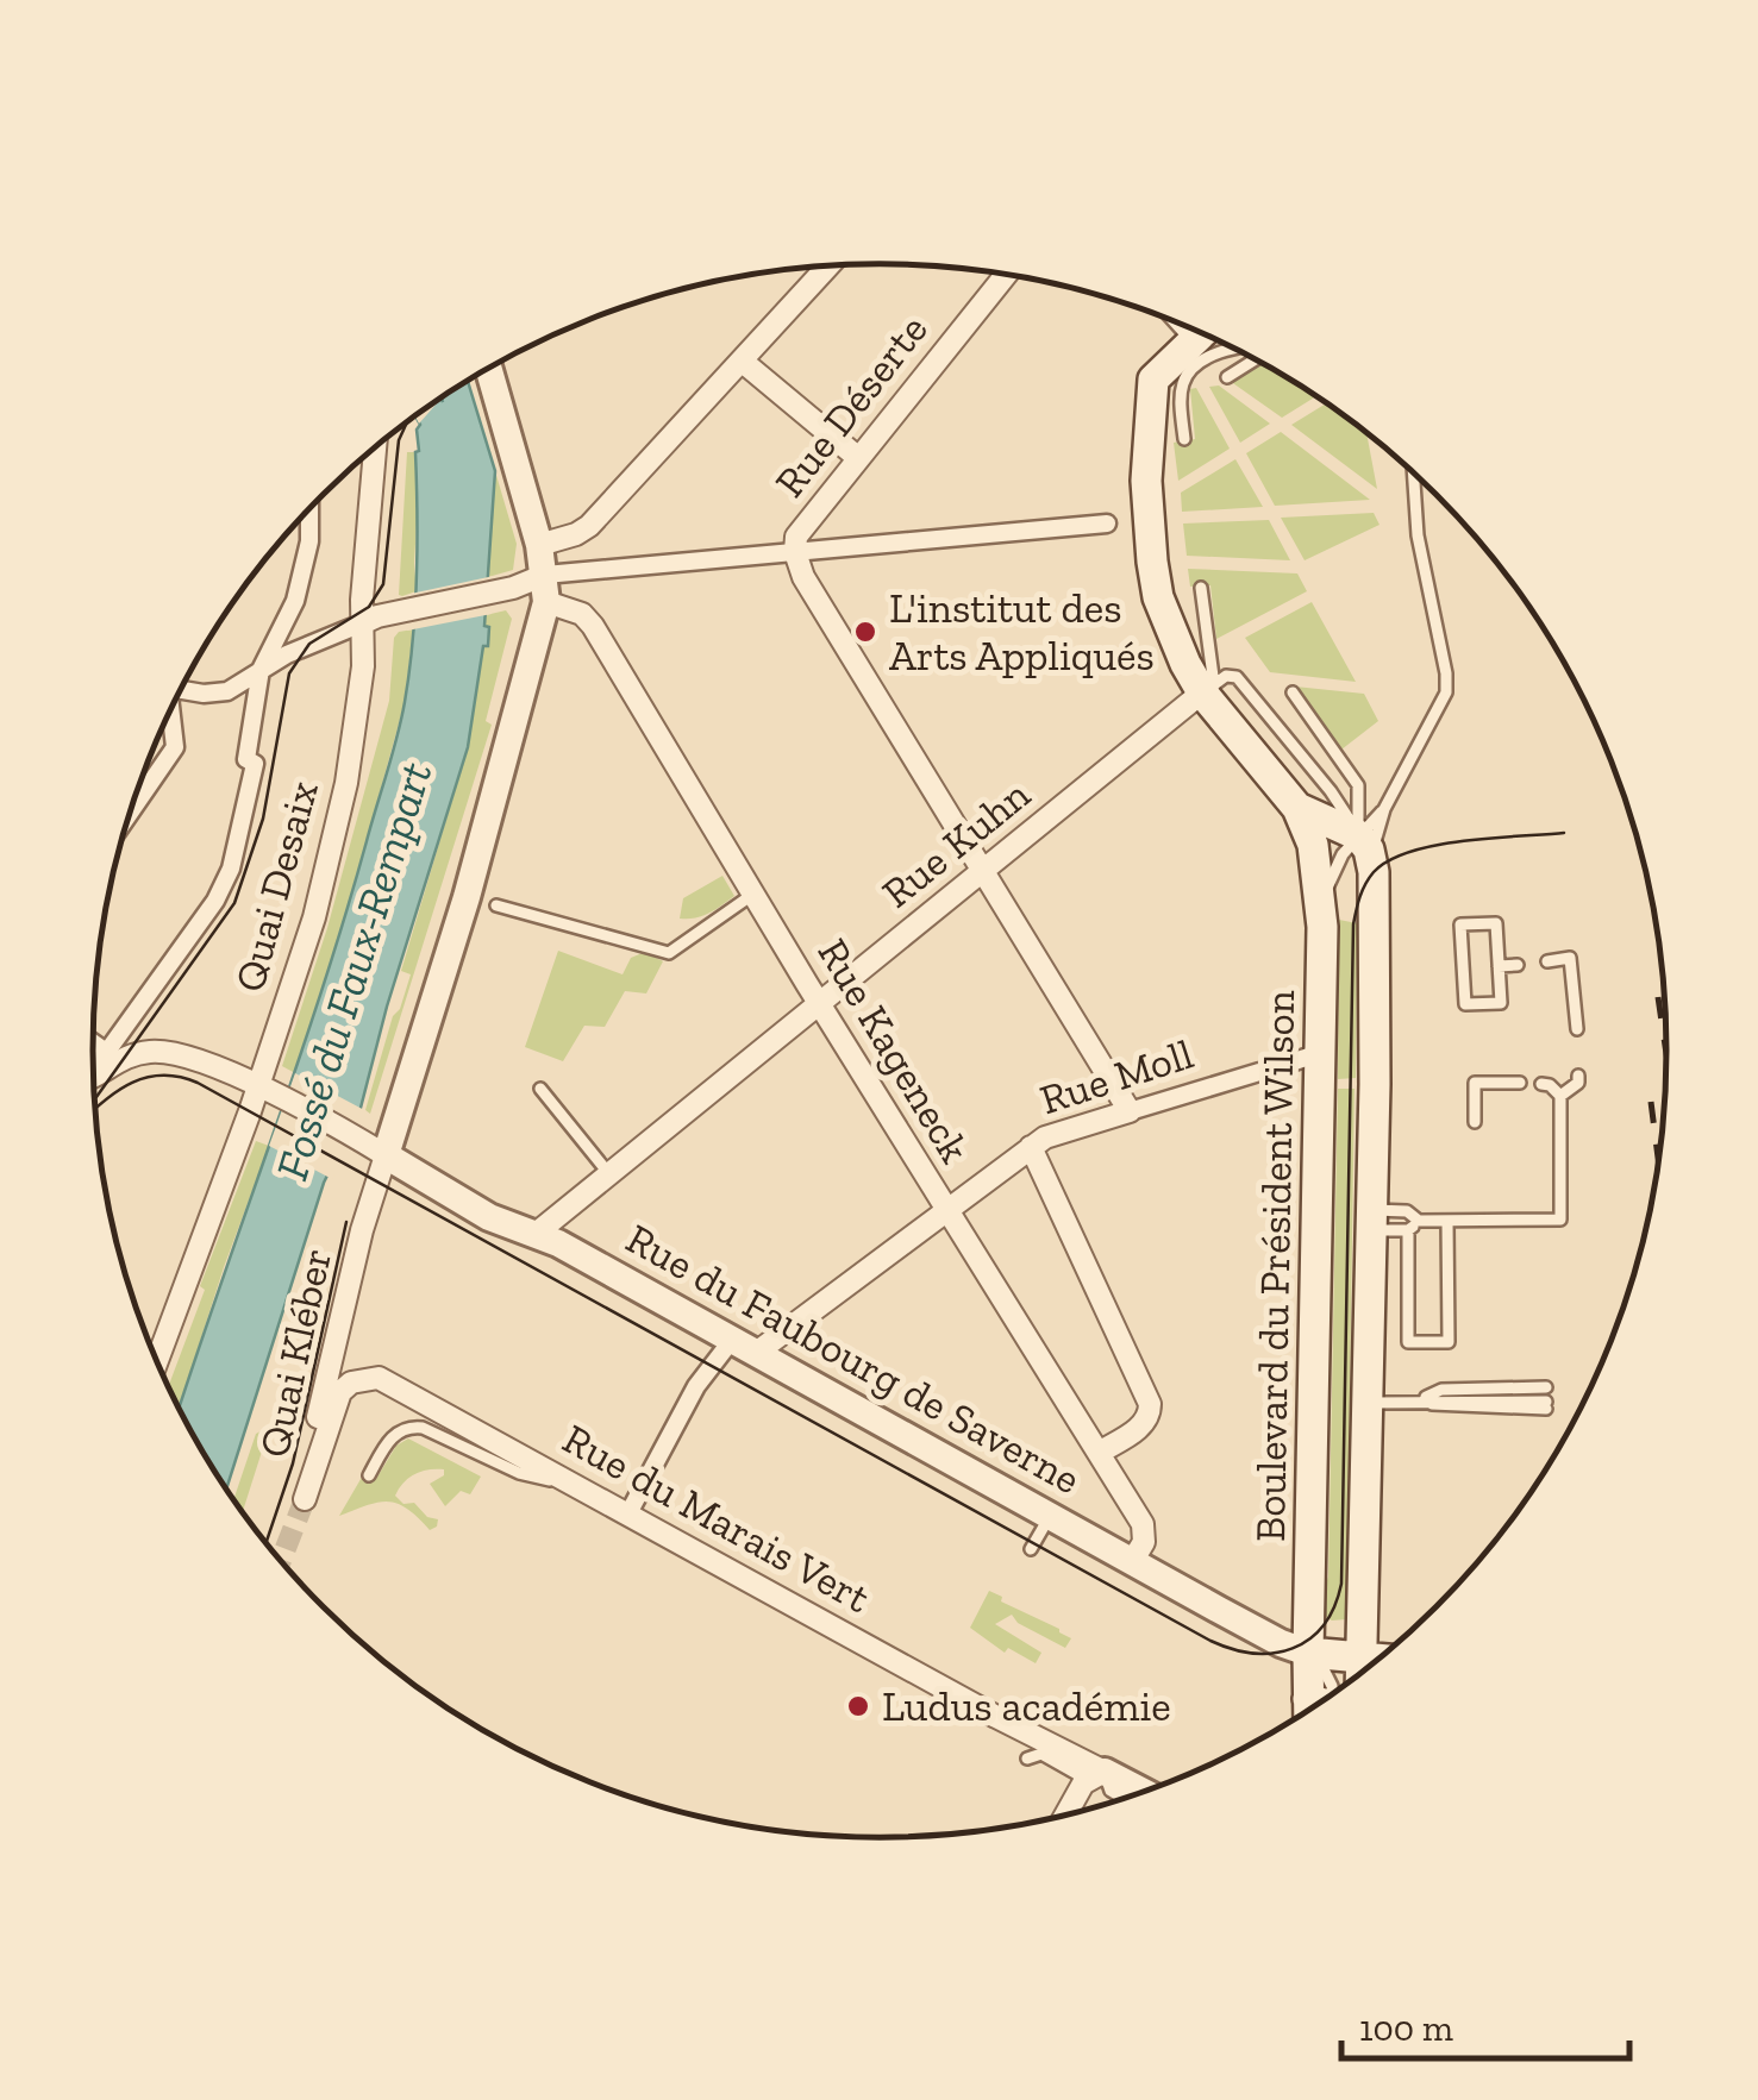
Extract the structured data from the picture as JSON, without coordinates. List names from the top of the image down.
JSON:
{
  "streets": {
    "main road": ["Boulevard du Président Wilson"],
    "street": [
      "Rue Déserte",
      "Rue Kuhn",
      "Quai Desaix",
      "Rue Kageneck",
      "Rue Moll",
      "Quai Kléber",
      "Rue du Faubourg de Saverne",
      "Rue du Marais Vert"
    ]
  },
  "crossings": [
    ["Rue Kuhn", "Rue Kageneck"],
    ["Rue Kuhn", "Rue du Faubourg de Saverne"],
    ["Quai Desaix", "Rue du Faubourg de Saverne"],
    ["Rue Kageneck", "Rue Moll"],
    ["Rue Kageneck", "Rue du Faubourg de Saverne"],
    ["Rue Moll", "Boulevard du Président Wilson"],
    ["Rue Moll", "Rue du Faubourg de Saverne"],
    ["Boulevard du Président Wilson", "Rue du Faubourg de Saverne"],
    ["Quai Kléber", "Rue du Faubourg de Saverne"],
    ["Quai Kléber", "Rue du Marais Vert"]
  ],
  "water": ["Fossé du Faux-Rempart"],
  "places": ["L'institut des Arts Appliqués", "Ludus académie"],
  "scale_bar": "100 m"
}
